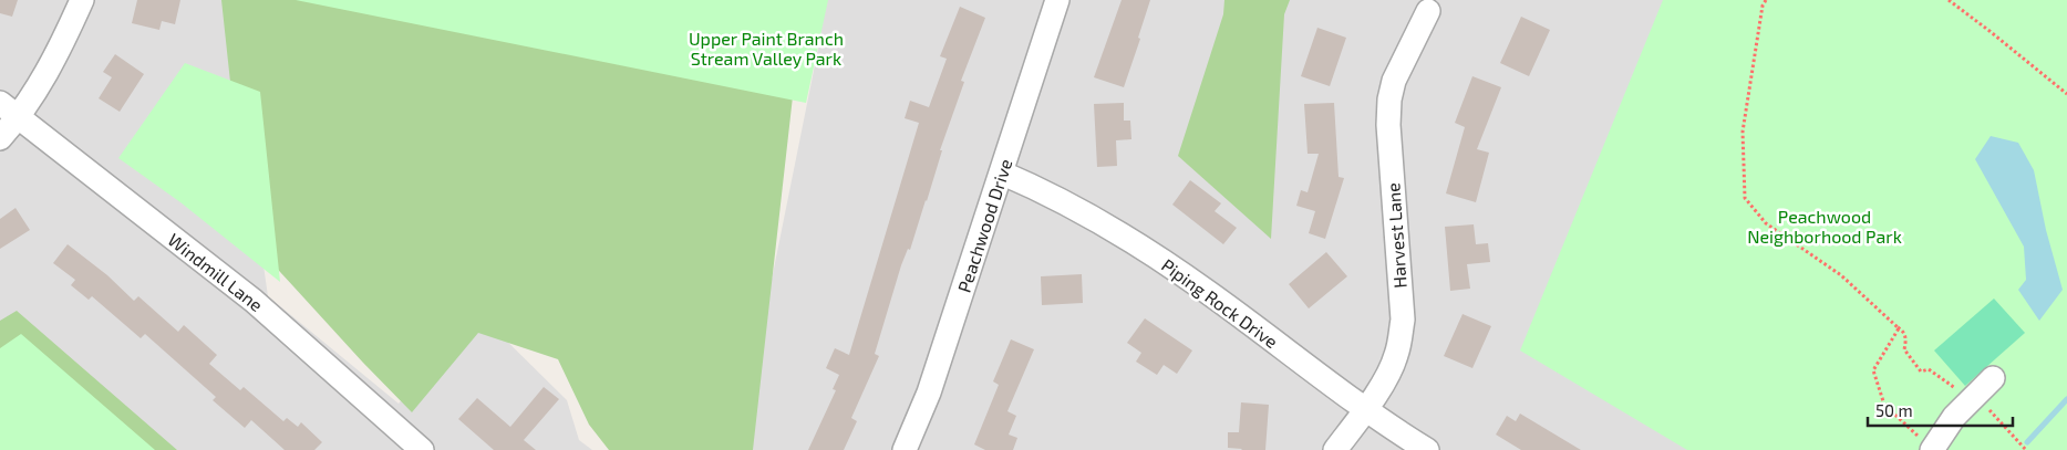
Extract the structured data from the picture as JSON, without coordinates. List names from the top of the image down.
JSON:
{
  "streets": {
    "street": [
      "Peachwood Drive",
      "Harvest Lane",
      "Windmill Lane",
      "Piping Rock Drive"
    ]
  },
  "crossings": [
    ["Peachwood Drive", "Piping Rock Drive"],
    ["Harvest Lane", "Piping Rock Drive"]
  ],
  "parks": ["Upper Paint Branch Stream Valley Park", "Peachwood Neighborhood Park"],
  "scale_bar": "50 m"
}
